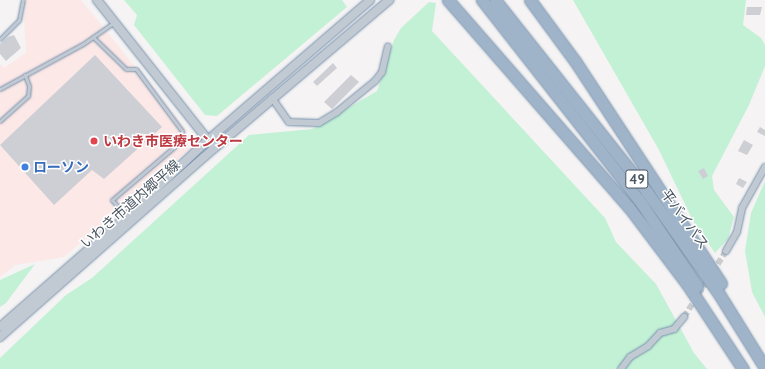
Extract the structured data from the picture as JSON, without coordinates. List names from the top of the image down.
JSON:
{
  "streets": {
    "highway": ["49", "平バイパス"],
    "street": ["いわき市道内郷平線"]
  },
  "places": ["いわき市医療センター", "ローソン"]
}
